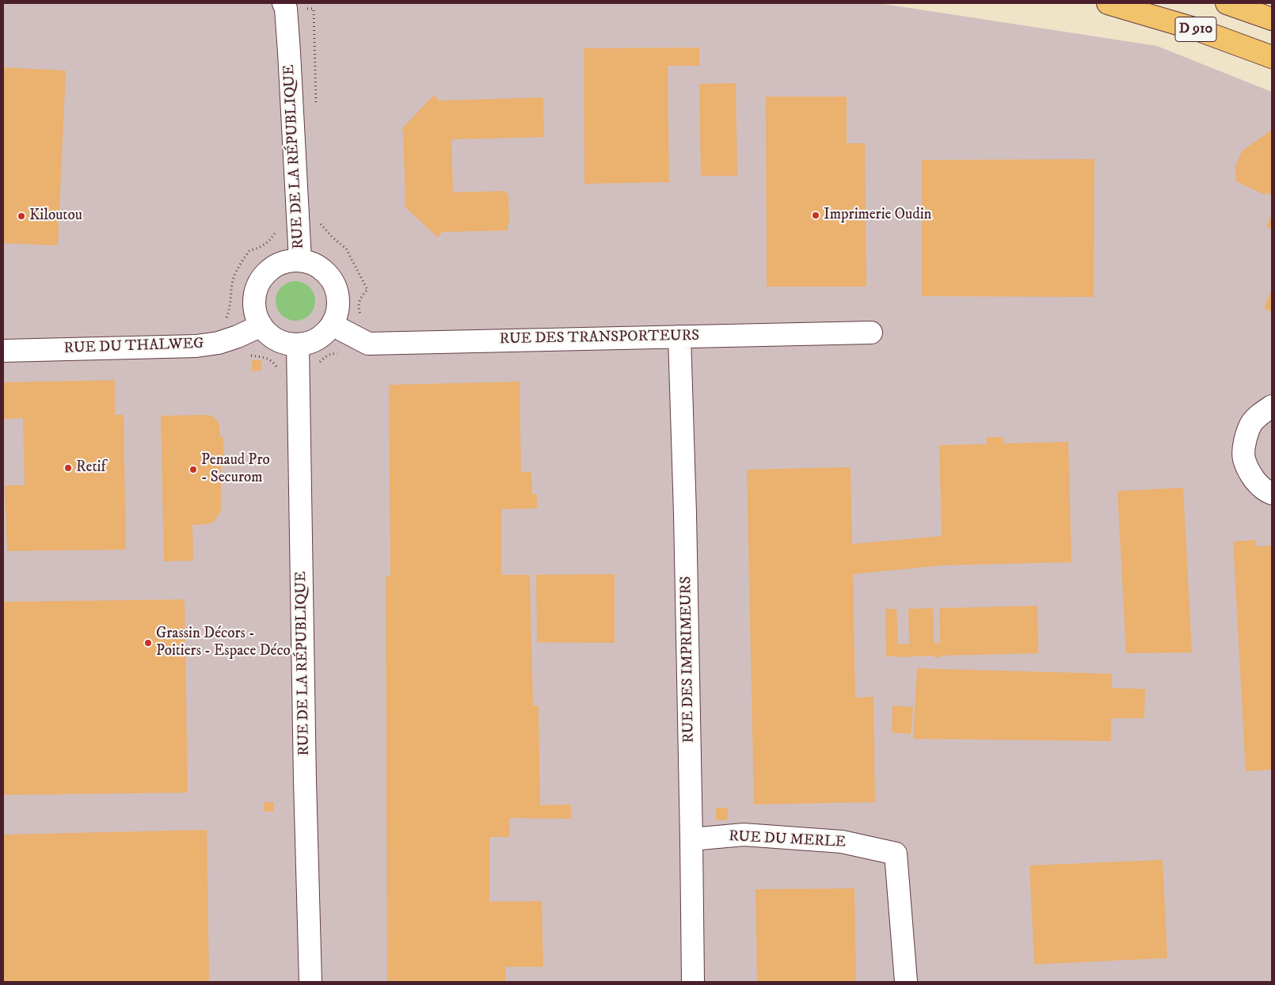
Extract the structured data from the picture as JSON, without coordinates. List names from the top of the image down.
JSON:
{
  "streets": {
    "main road": ["D 910"],
    "street": [
      "RUE DE LA RÉPUBLIQUE",
      "RUE DES TRANSPORTEURS",
      "RUE DU THALWEG",
      "RUE DES IMPRIMEURS",
      "RUE DU MERLE"
    ]
  },
  "crossings": [
    ["RUE DE LA RÉPUBLIQUE", "RUE DES TRANSPORTEURS"],
    ["RUE DE LA RÉPUBLIQUE", "RUE DU THALWEG"],
    ["RUE DES TRANSPORTEURS", "RUE DU THALWEG"],
    ["RUE DES TRANSPORTEURS", "RUE DES IMPRIMEURS"],
    ["RUE DES IMPRIMEURS", "RUE DU MERLE"]
  ],
  "places": [
    "Imprimerie Oudin",
    "Kiloutou",
    "Retif",
    "Penaud Pro - Securom",
    "Grassin Décors - Poitiers - Espace Déco"
  ]
}
